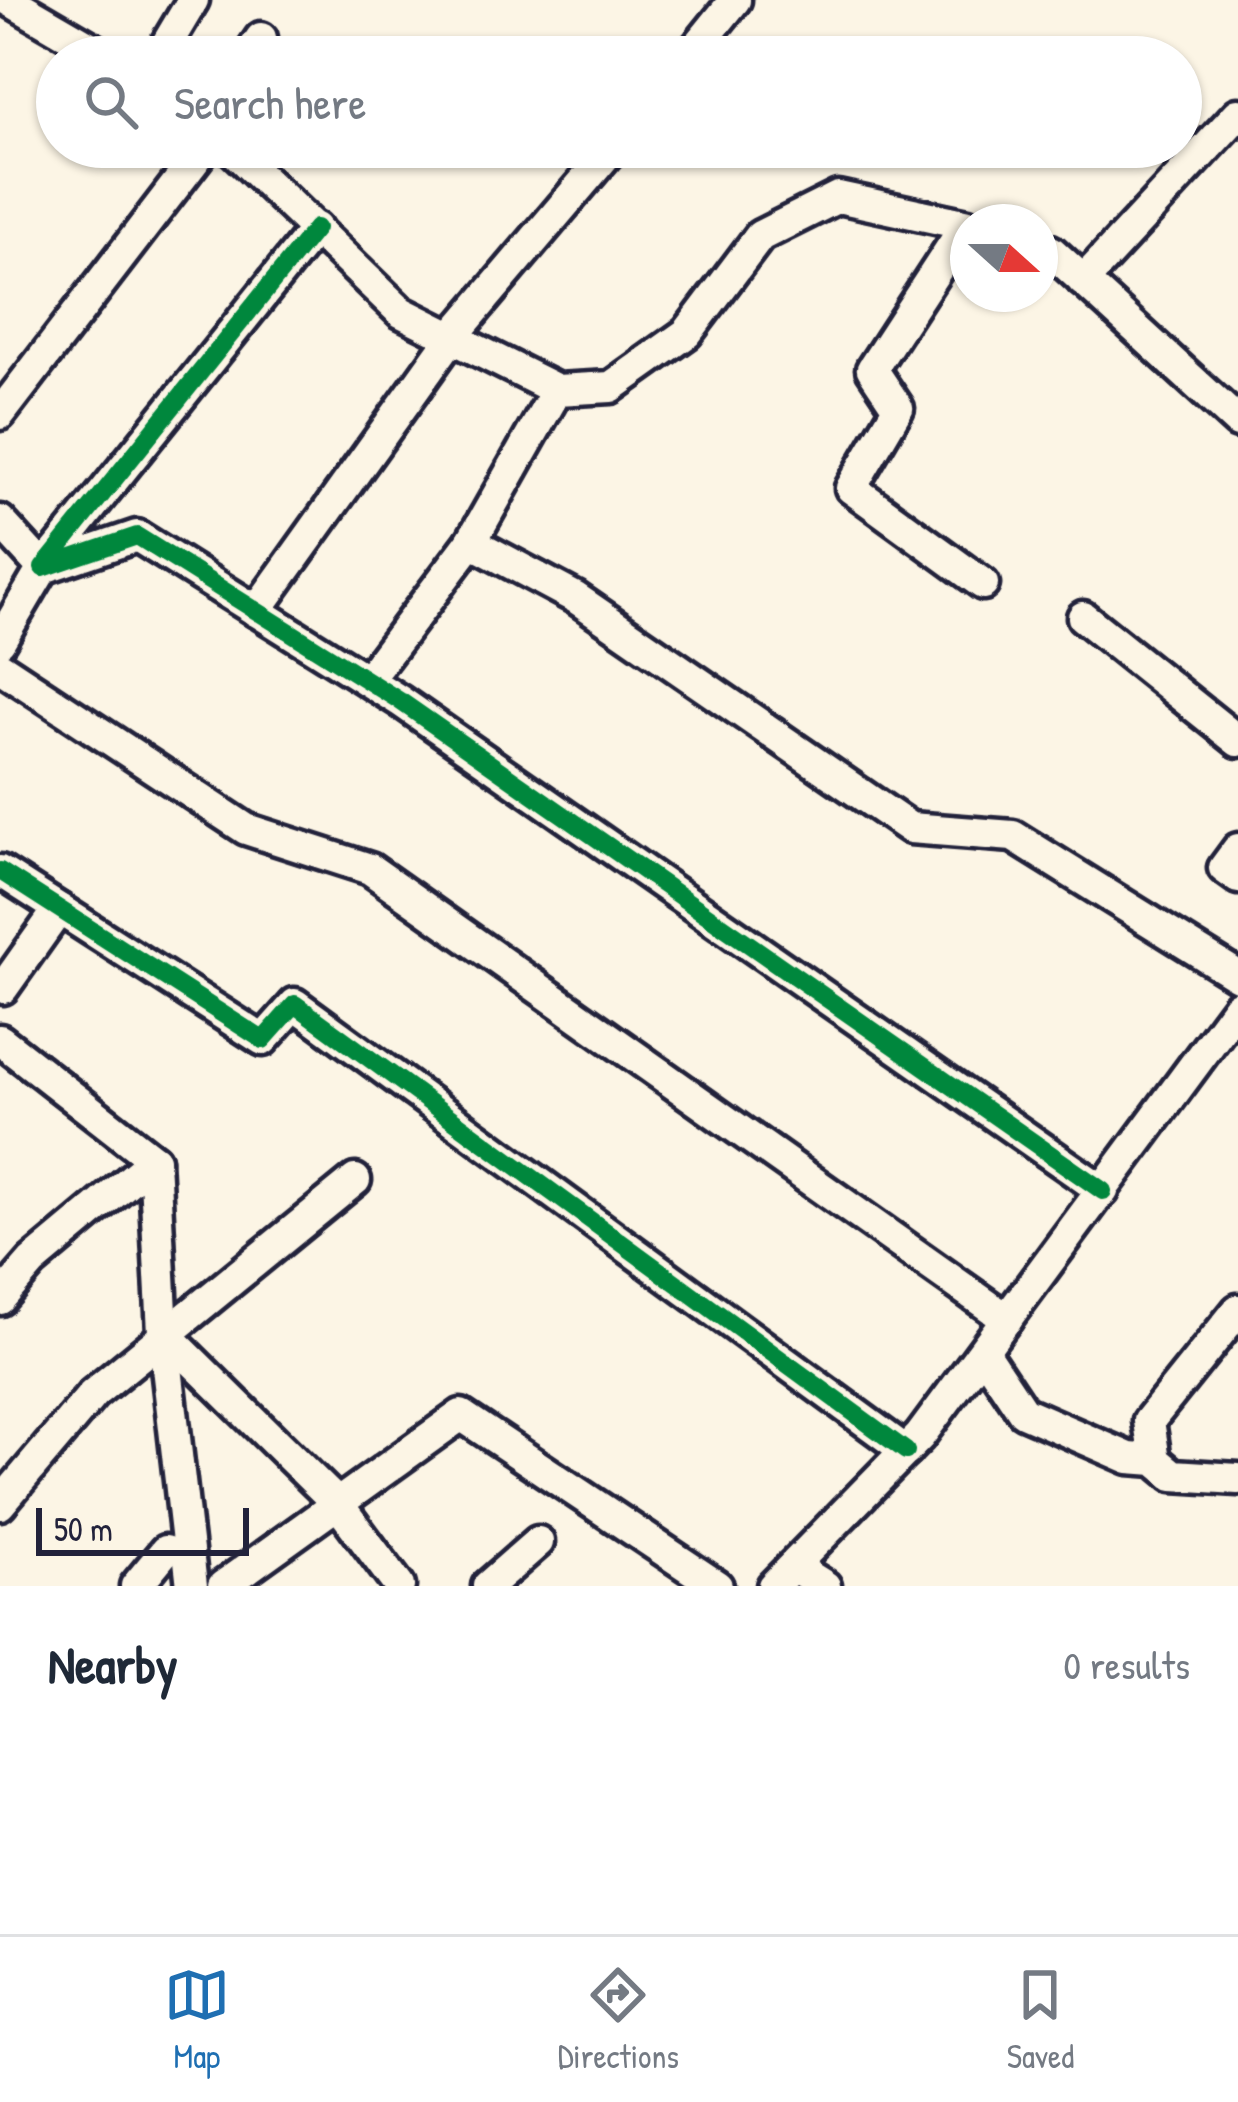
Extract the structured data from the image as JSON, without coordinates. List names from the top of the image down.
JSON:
{
  "scale_bar": "50 m",
  "north": "right",
  "page": {
    "search": "Search here",
    "scale": "50 m",
    "heading": ["Nearby", "0 results"],
    "nav": ["Map", "Directions", "Saved"]
  }
}
